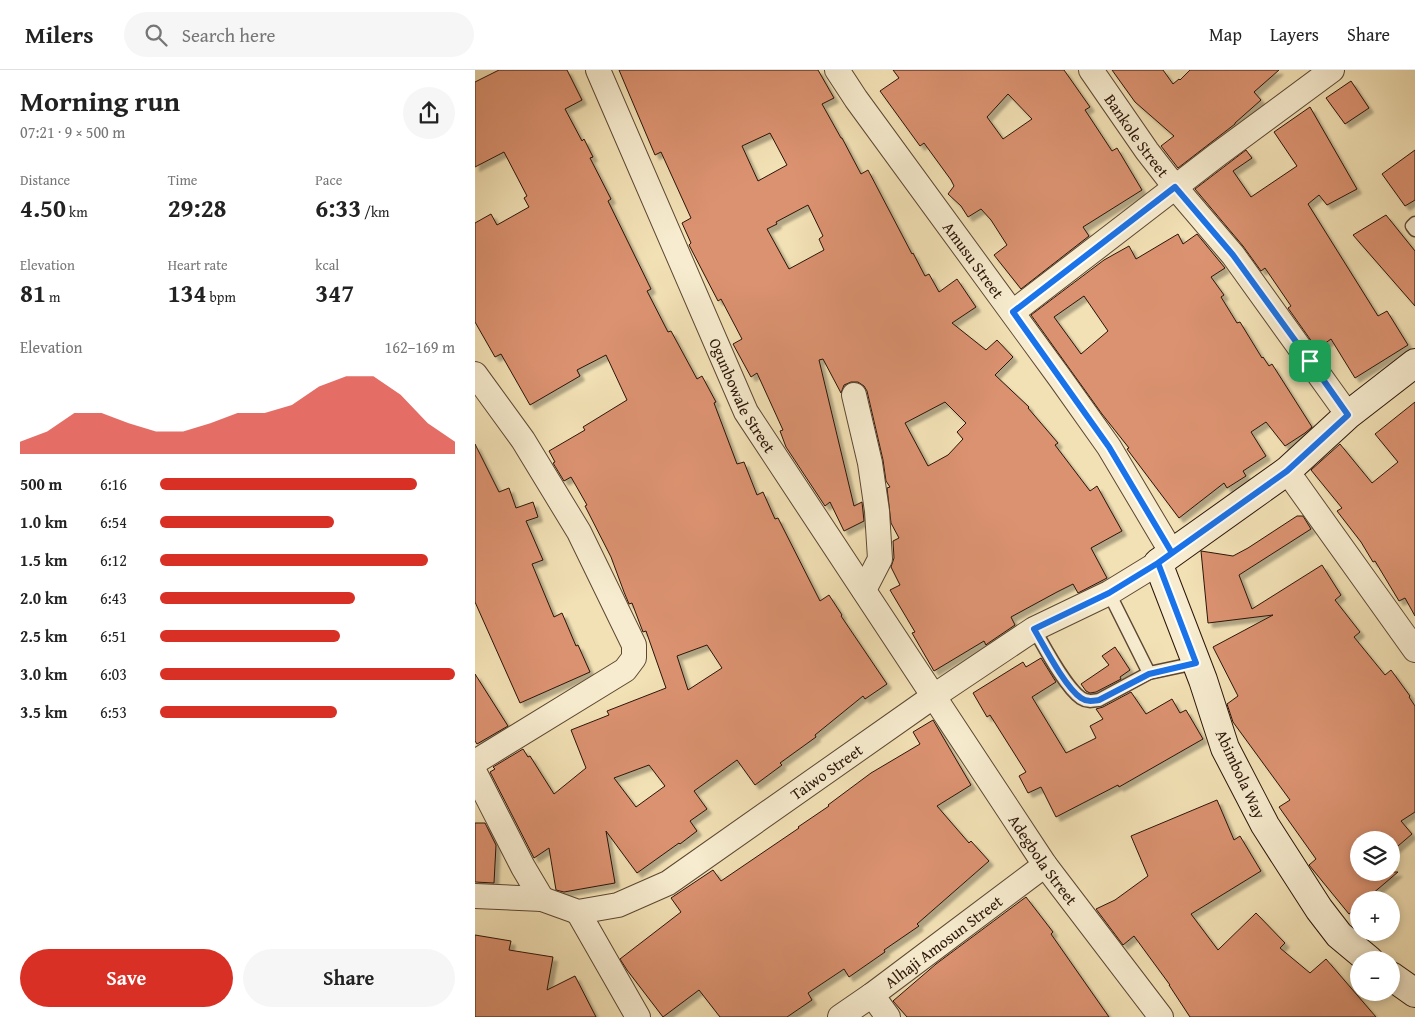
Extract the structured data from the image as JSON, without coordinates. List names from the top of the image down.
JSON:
{
  "streets": {
    "street": [
      "Bankole Street",
      "Amusu Street",
      "Ogunbowale Street",
      "Taiwo Street",
      "Abimbola Way",
      "Adegbola Street",
      "Alhaji Amosun Street"
    ]
  },
  "crossings": [
    ["Amusu Street", "Taiwo Street"],
    ["Amusu Street", "Abimbola Way"],
    ["Ogunbowale Street", "Taiwo Street"],
    ["Ogunbowale Street", "Adegbola Street"],
    ["Taiwo Street", "Abimbola Way"],
    ["Taiwo Street", "Adegbola Street"],
    ["Adegbola Street", "Alhaji Amosun Street"]
  ],
  "page": {
    "header": "Milers",
    "search": "Search here",
    "nav": ["Map", "Layers", "Share"],
    "heading": ["Morning run", "07:21 · 9 × 500 m"],
    "stats": [
      ["Distance", "4.50 km"],
      ["Time", "29:28"],
      ["Pace", "6:33 /km"],
      ["Elevation", "81 m"],
      ["Heart rate", "134 bpm"],
      ["kcal", "347"]
    ],
    "chart": ["Elevation", "162–169 m"],
    "list": [
      {
        "name": "500 m",
        "note": "6:16"
      },
      {
        "name": "1.0 km",
        "note": "6:54"
      },
      {
        "name": "1.5 km",
        "note": "6:12"
      },
      {
        "name": "2.0 km",
        "note": "6:43"
      },
      {
        "name": "2.5 km",
        "note": "6:51"
      },
      {
        "name": "3.0 km",
        "note": "6:03"
      },
      {
        "name": "3.5 km",
        "note": "6:53"
      }
    ],
    "map_buttons": ["+", "−"],
    "buttons": ["Save", "Share"]
  }
}
